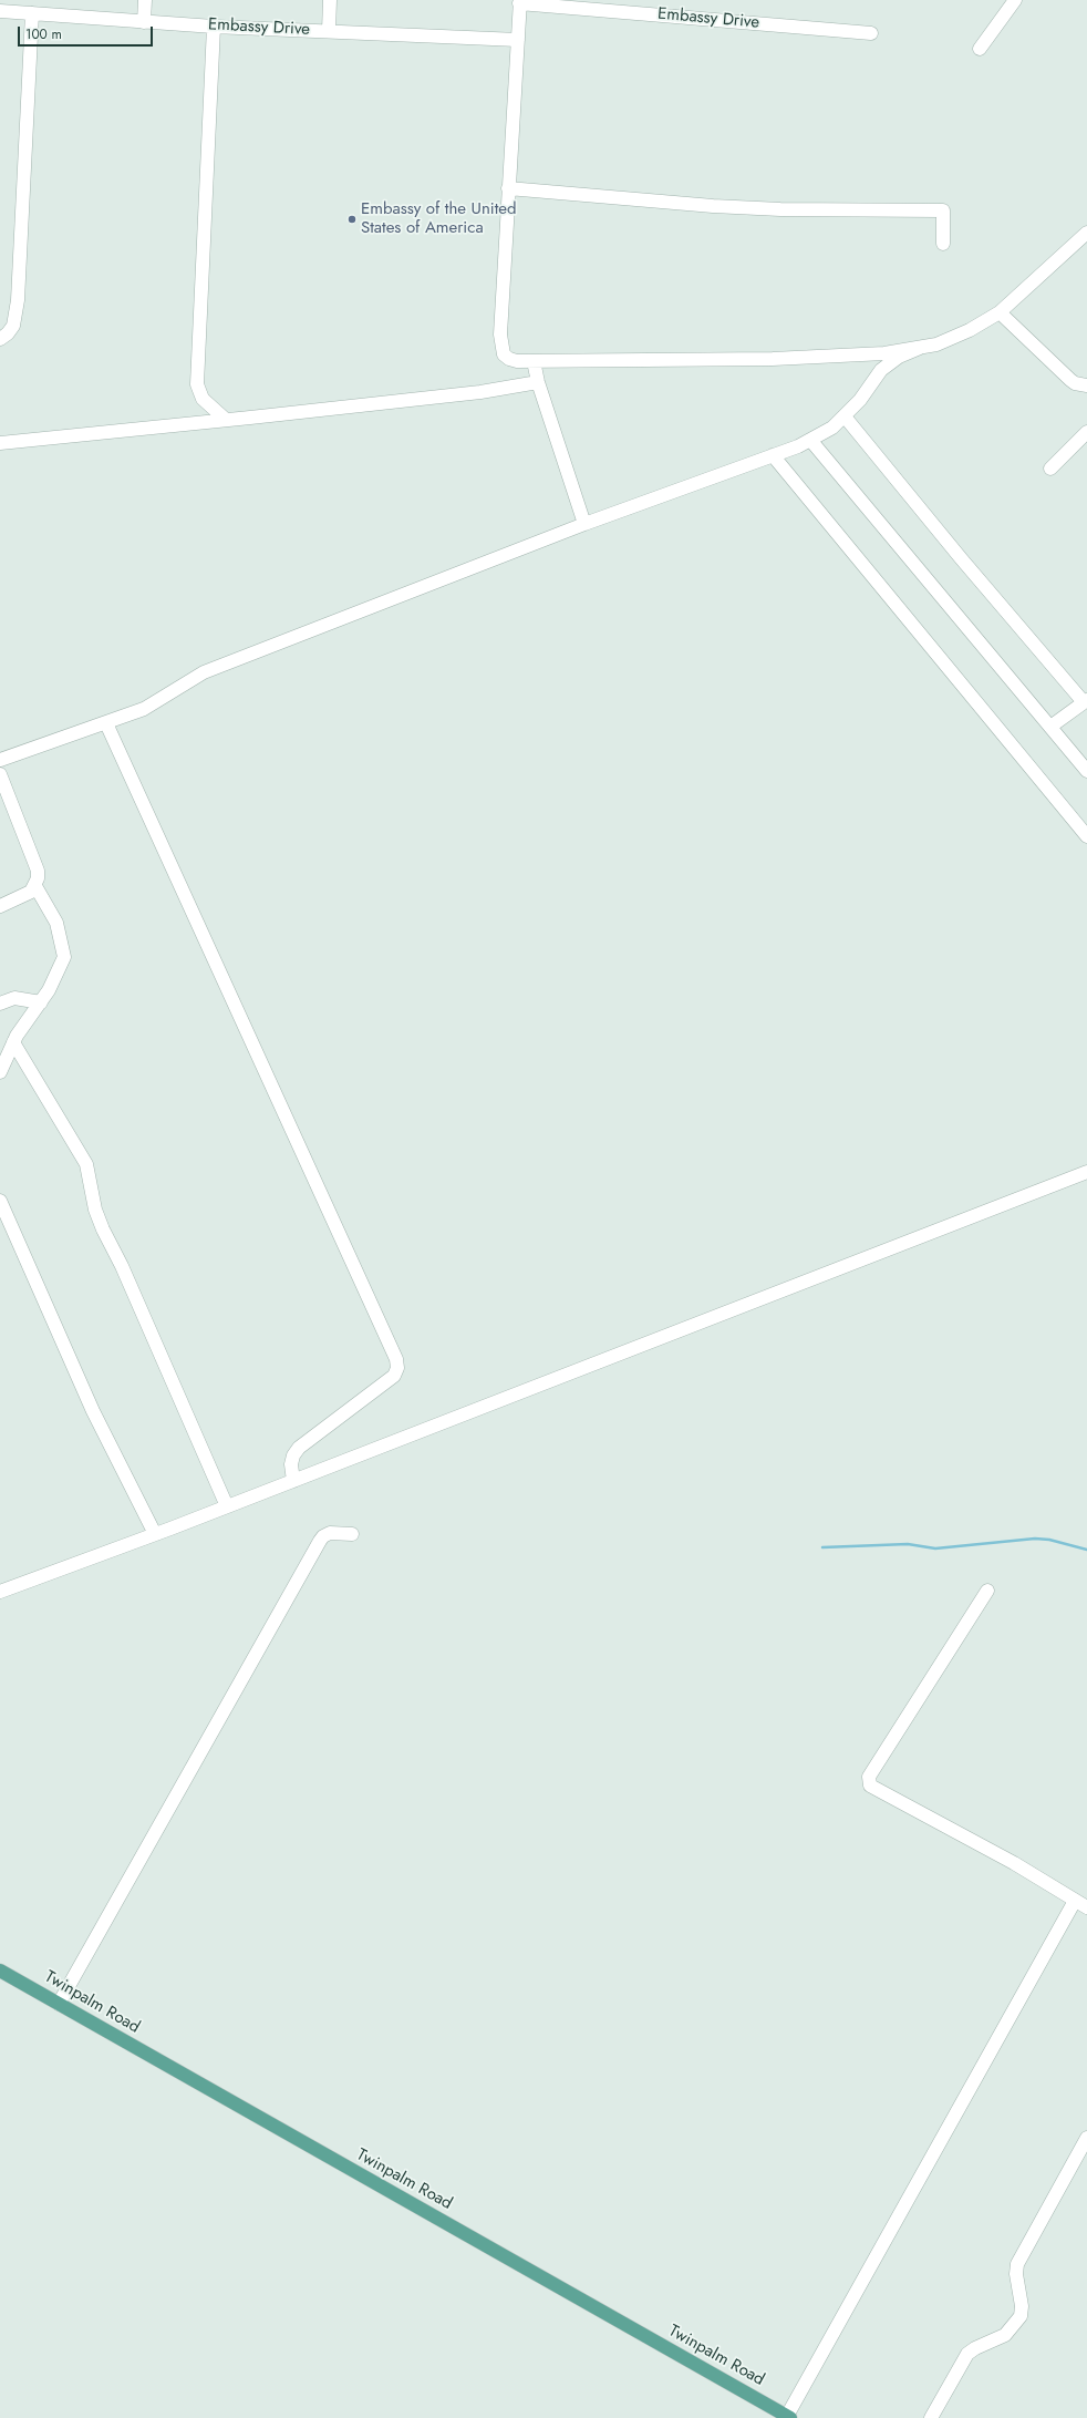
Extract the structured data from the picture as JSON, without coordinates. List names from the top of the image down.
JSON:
{
  "streets": {
    "main road": ["Twinpalm Road"],
    "street": ["Embassy Drive"]
  },
  "places": ["Embassy of the United States of America"],
  "scale_bar": "100 m"
}
